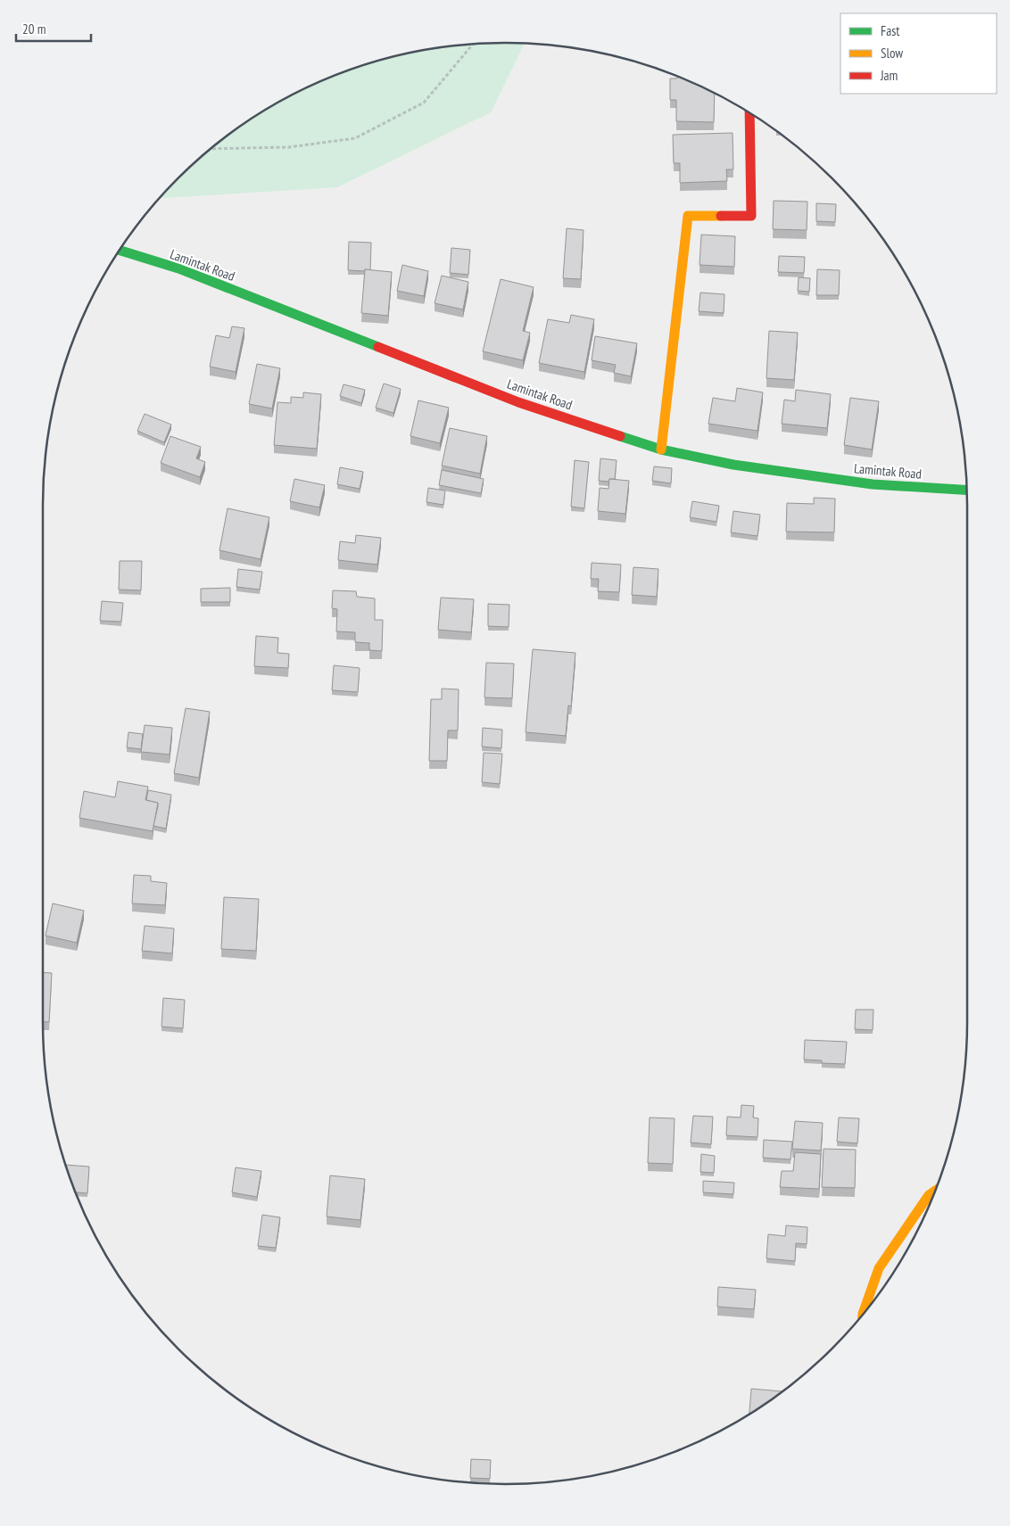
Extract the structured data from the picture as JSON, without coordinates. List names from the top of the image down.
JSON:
{
  "streets": {
    "main road": ["Lamintak Road"]
  },
  "legend": ["Fast", "Slow", "Jam"],
  "scale_bar": "20 m"
}
